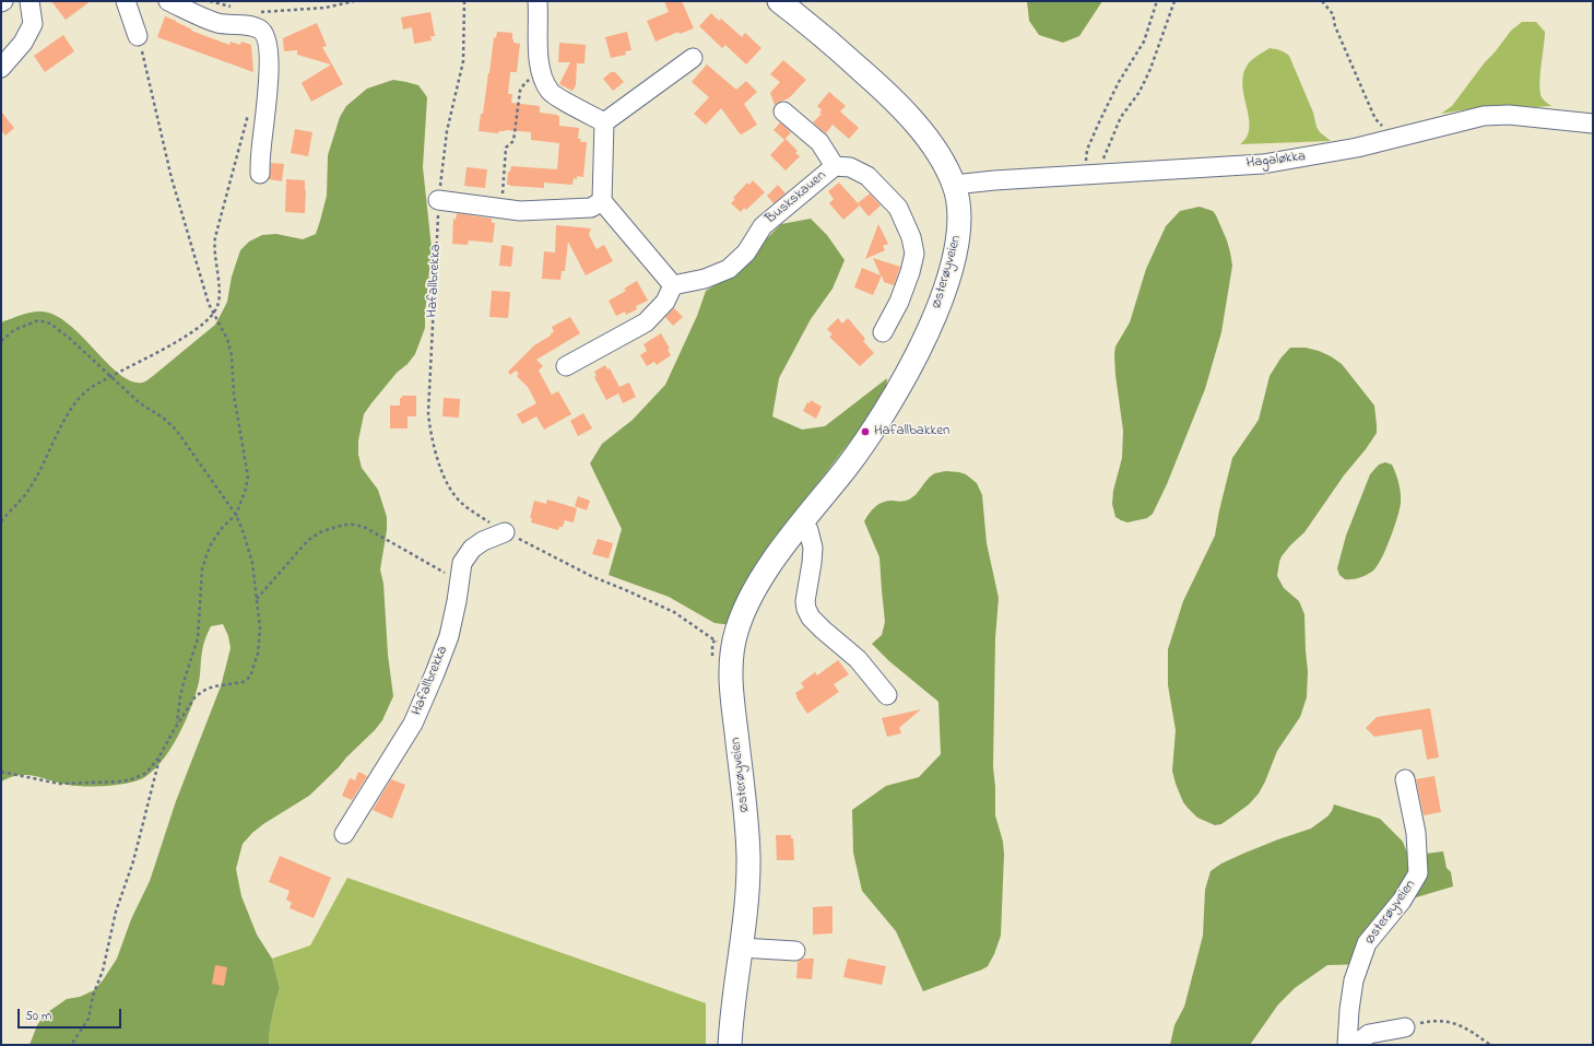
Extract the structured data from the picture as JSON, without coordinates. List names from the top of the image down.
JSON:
{
  "streets": {
    "main road": ["Østerøyveien"],
    "street": ["Hagaløkka", "Buskskauen", "Hafallbrekka"]
  },
  "crossings": [
    ["Hagaløkka", "Østerøyveien"],
    ["Østerøyveien", "Hafallbrekka"]
  ],
  "places": ["Hafallbakken"],
  "scale_bar": "50 m"
}
